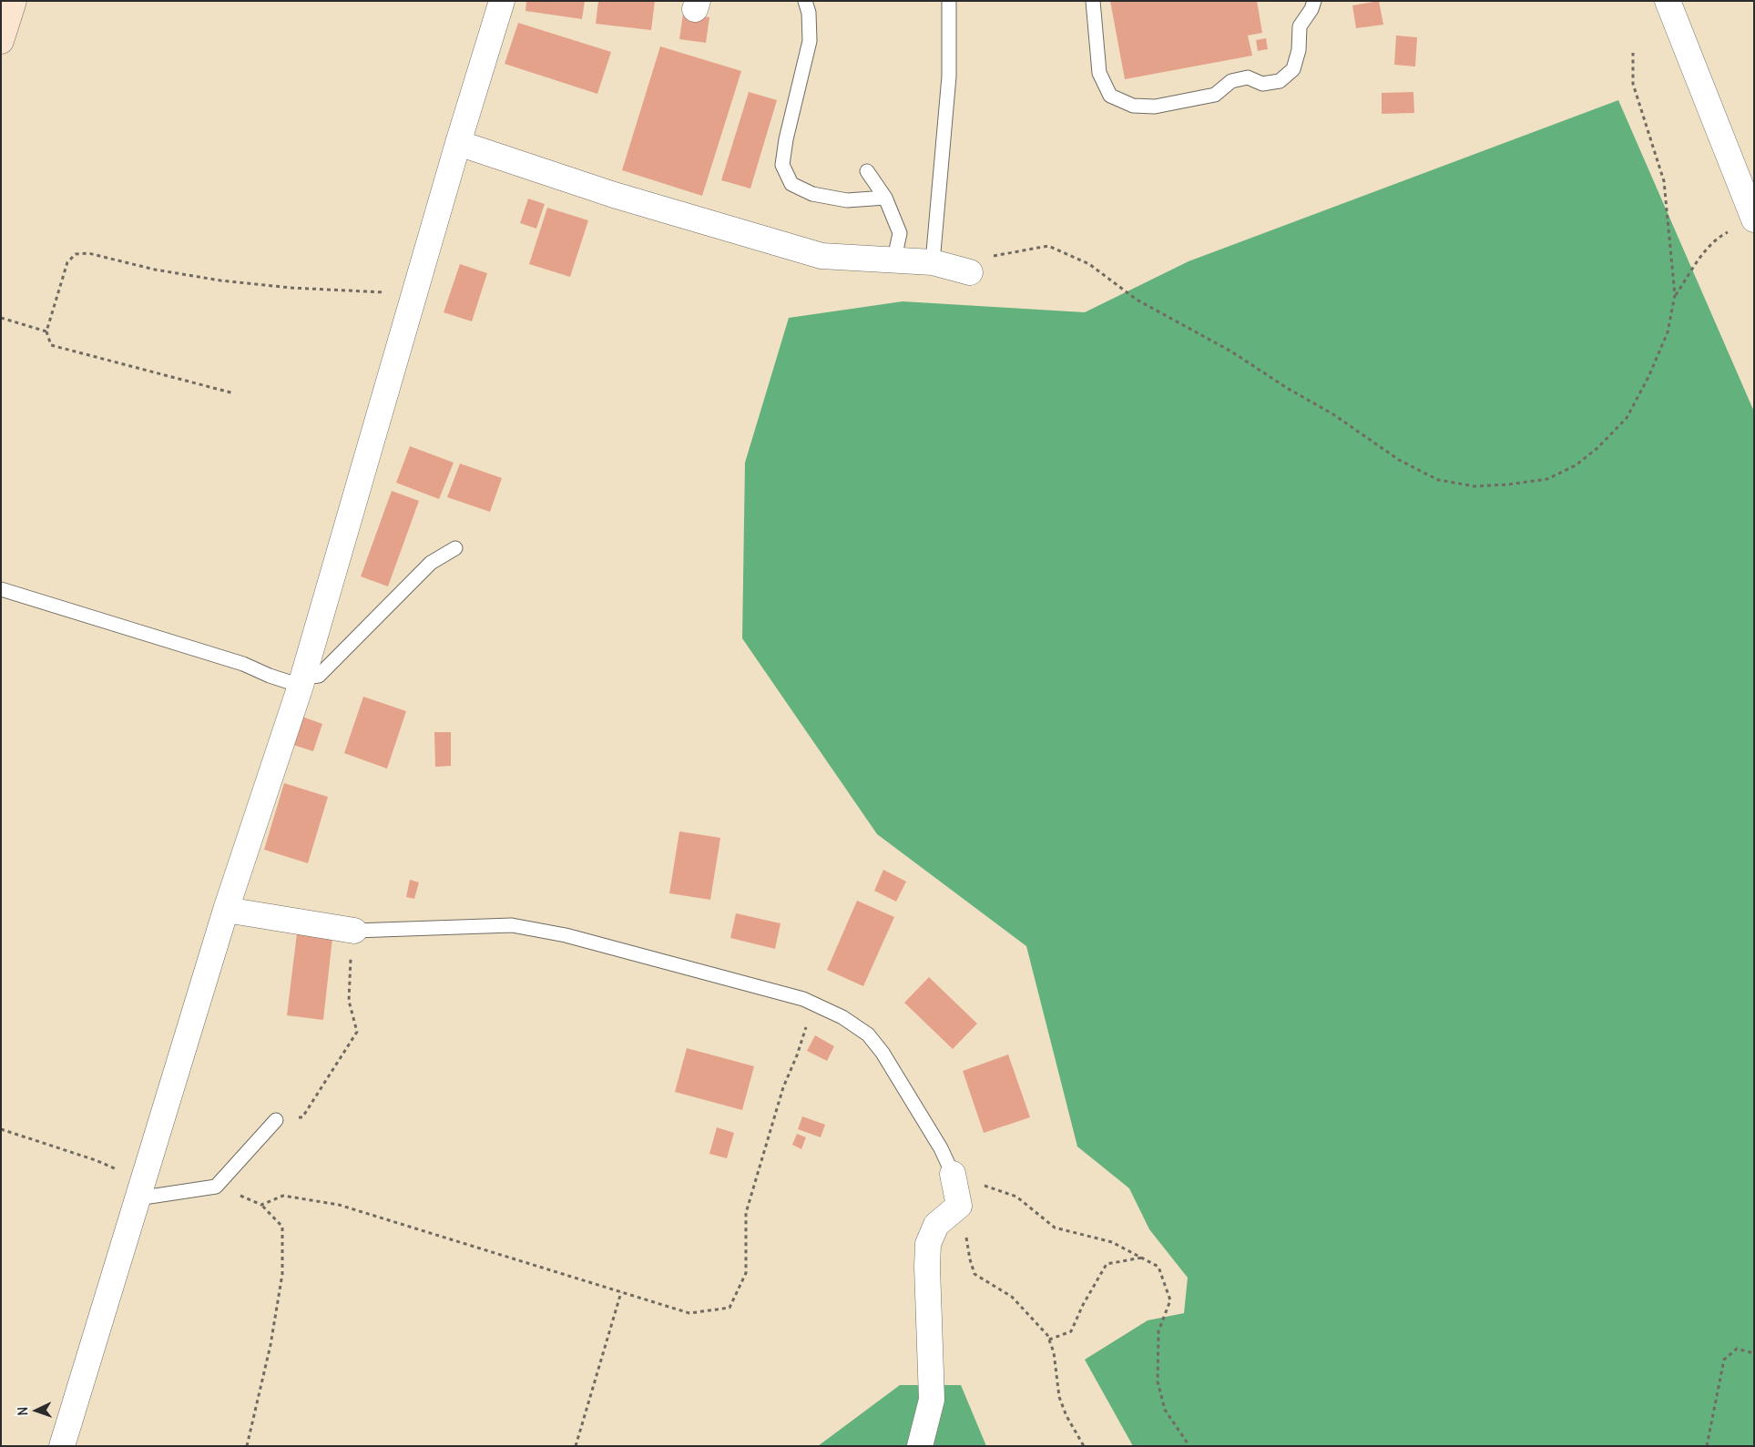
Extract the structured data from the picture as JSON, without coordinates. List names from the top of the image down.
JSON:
{
  "north": "left"
}
